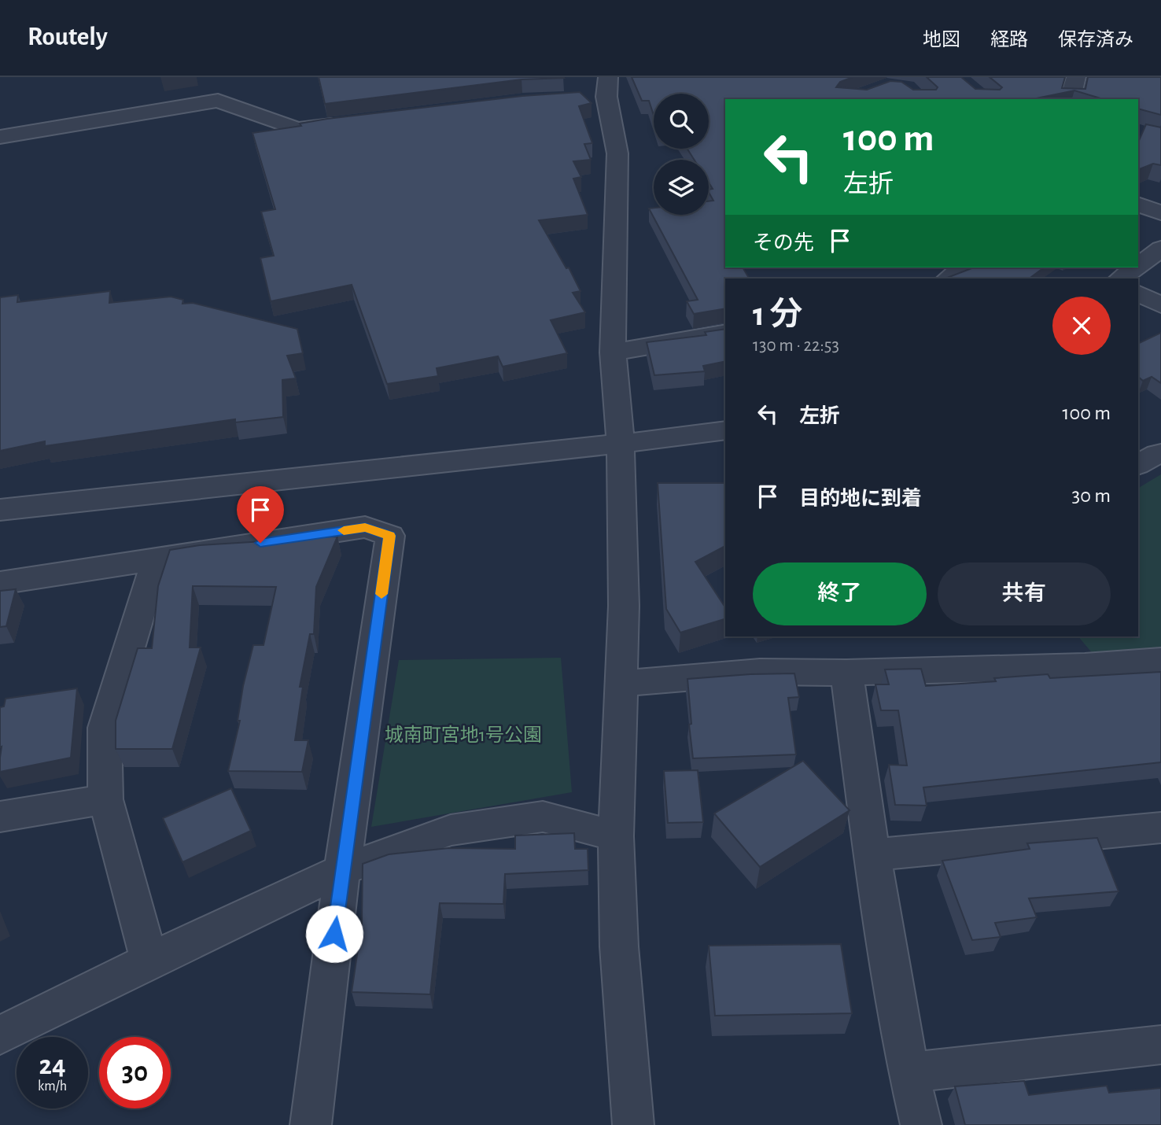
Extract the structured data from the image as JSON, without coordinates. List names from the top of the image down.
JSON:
{
  "parks": ["城南町宮地1号公園"],
  "page": {
    "header": "Routely",
    "nav": ["地図", "経路", "保存済み"],
    "turn": ["100 m", "左折"],
    "then": "その先",
    "heading": ["1 分", "130 m · 22:53"],
    "list": [
      {
        "name": "左折",
        "value": "100 m"
      },
      {
        "name": "目的地に到着",
        "value": "30 m"
      }
    ],
    "buttons": ["終了", "共有"],
    "speed": "24 km/h",
    "limit": "30"
  }
}
